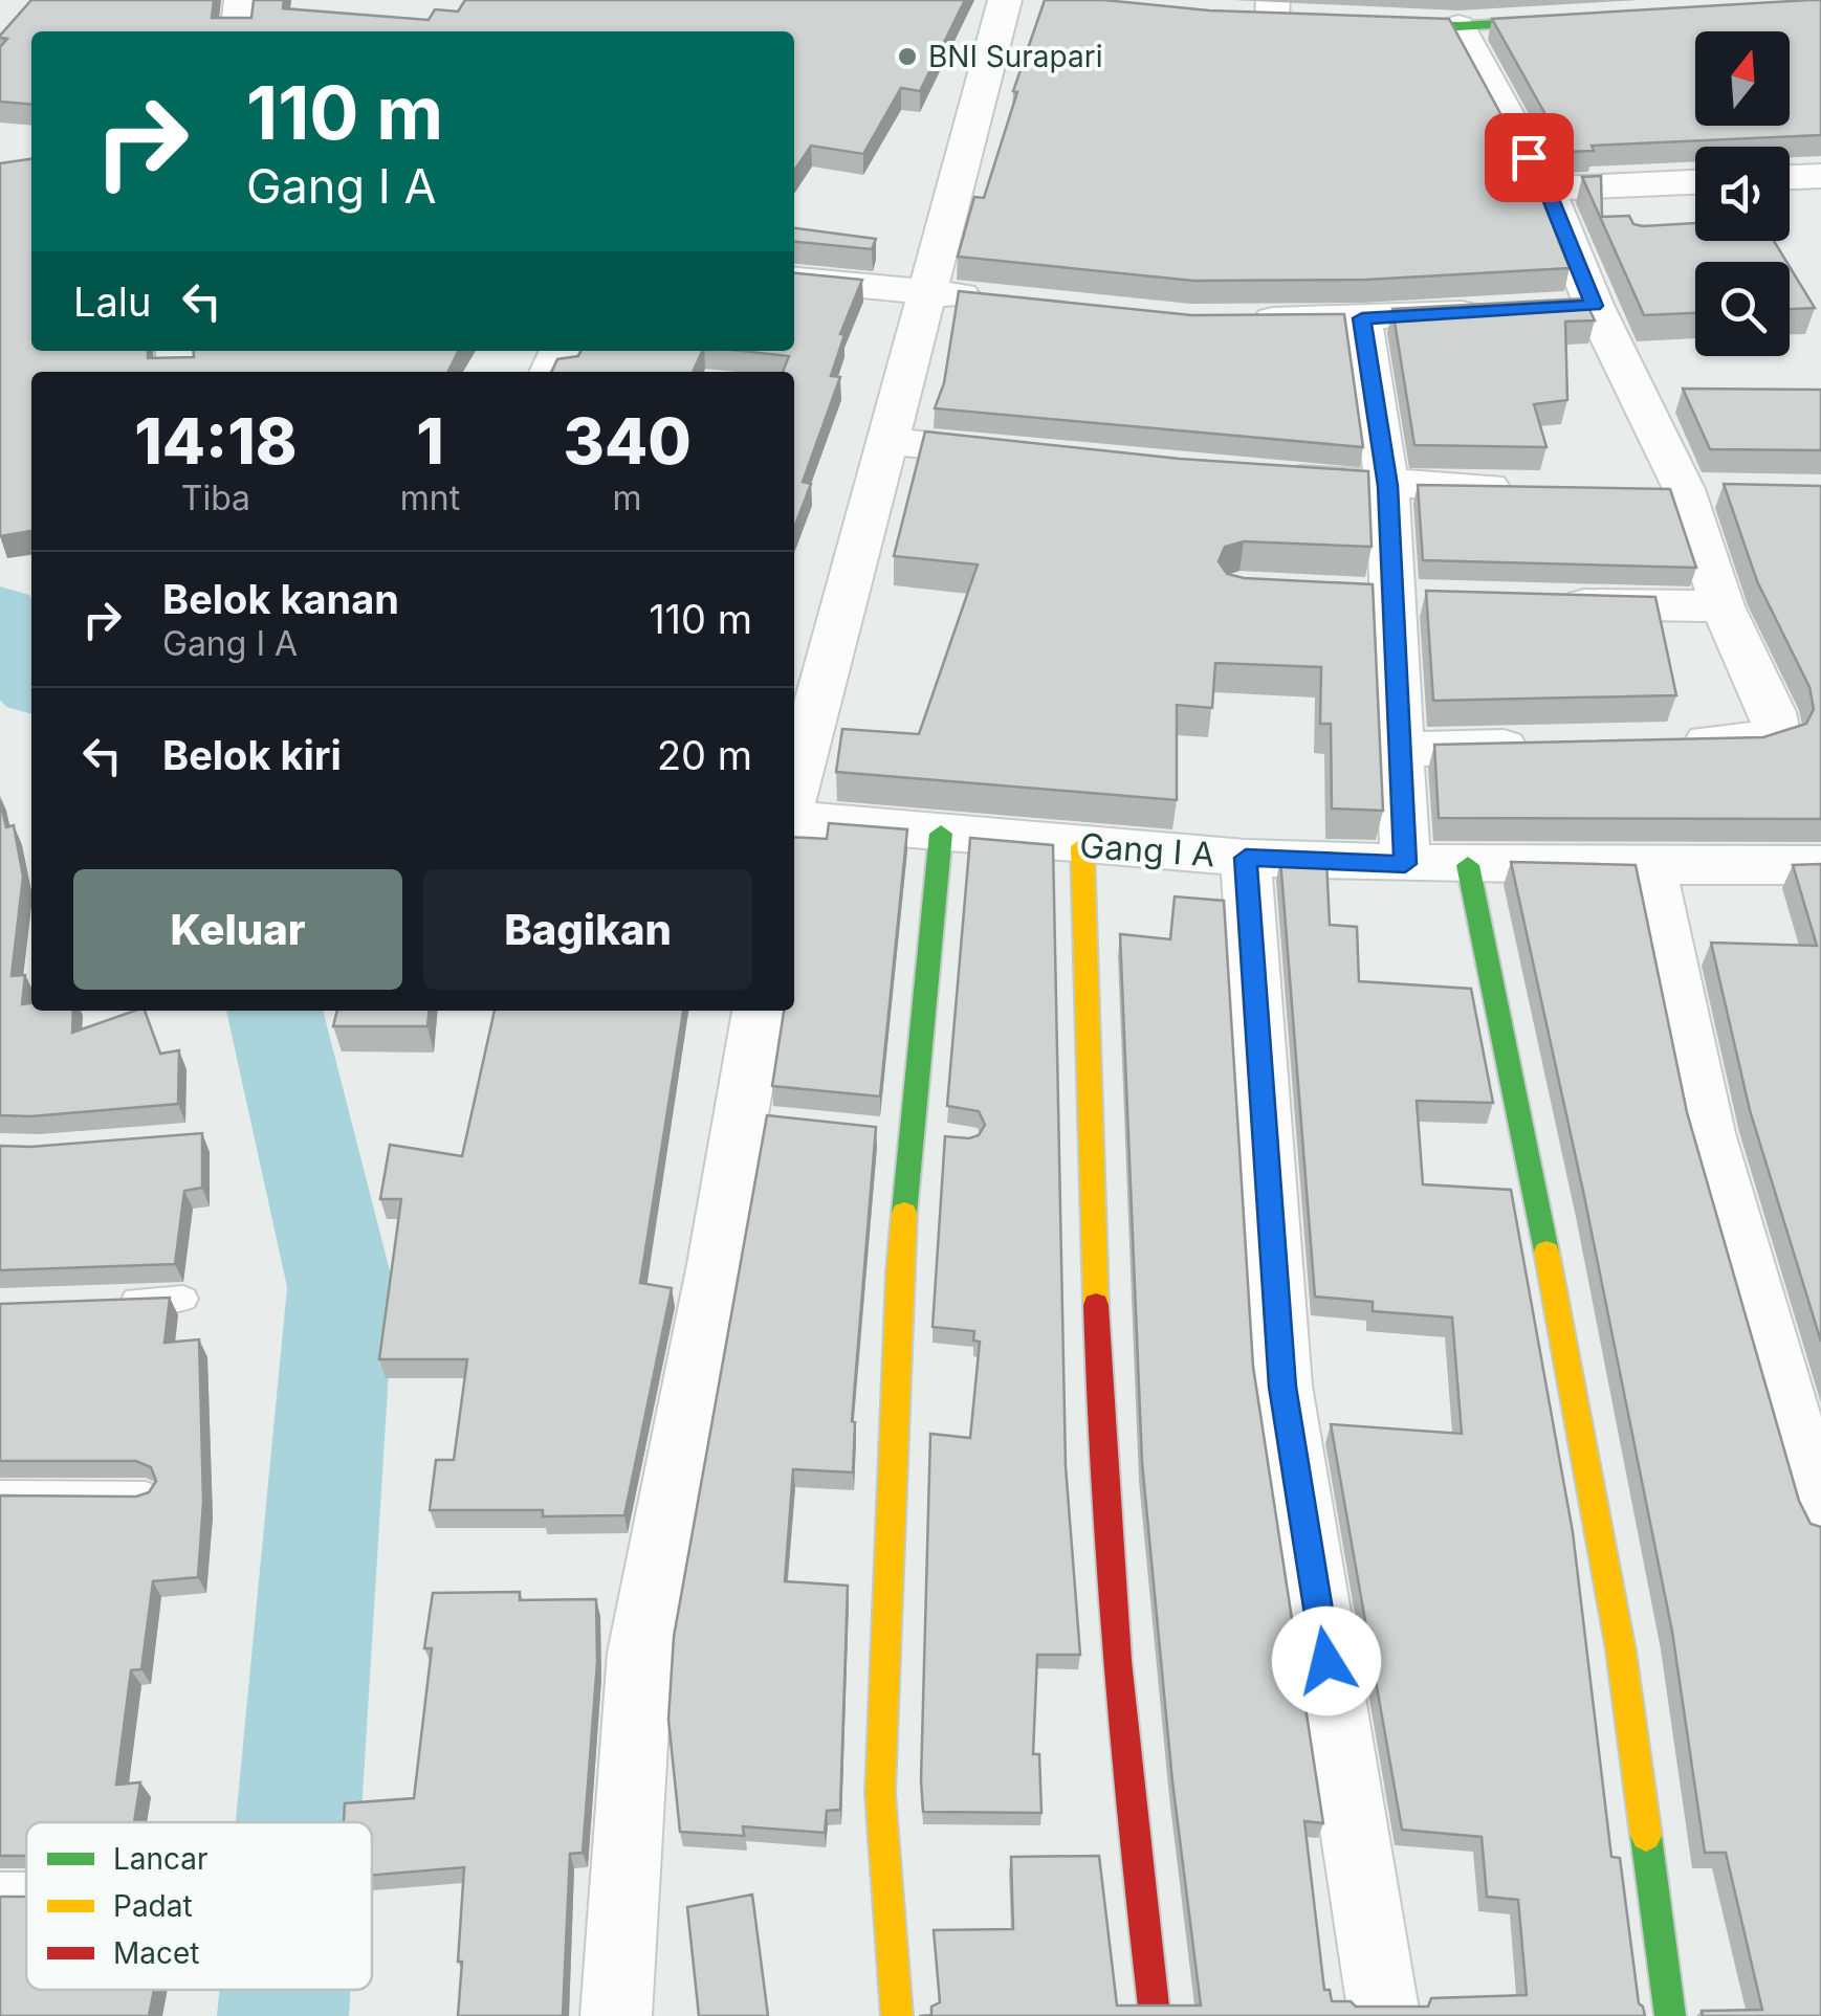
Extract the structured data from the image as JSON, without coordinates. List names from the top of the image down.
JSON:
{
  "streets": {
    "street": ["Gang I A"]
  },
  "places": ["BNI Surapari"],
  "legend": ["Lancar", "Padat", "Macet"],
  "north": "top",
  "page": {
    "turn": ["110 m", "Gang I A"],
    "then": "Lalu",
    "eta": [
      "14:18",
      "Tiba",
      "1",
      "mnt",
      "340",
      "m"
    ],
    "list": [
      {
        "name": "Belok kanan",
        "note": "Gang I A",
        "value": "110 m"
      },
      {
        "name": "Belok kiri",
        "value": "20 m"
      }
    ],
    "buttons": ["Keluar", "Bagikan"]
  }
}
